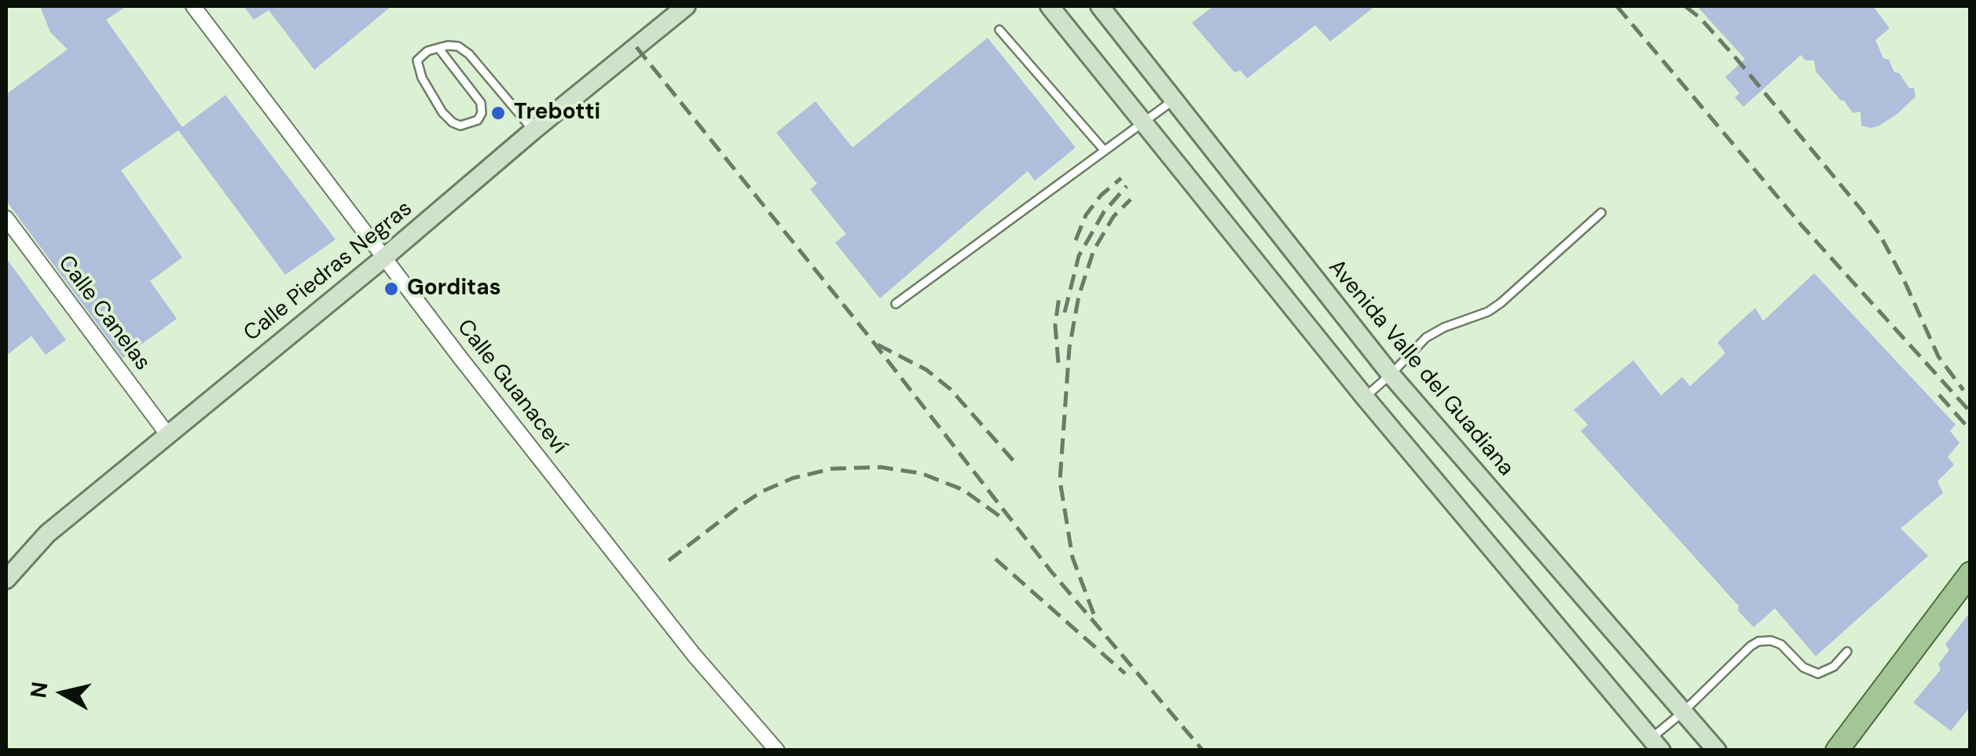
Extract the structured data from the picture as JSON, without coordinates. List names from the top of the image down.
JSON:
{
  "streets": {
    "main road": ["Calle Piedras Negras", "Avenida Valle del Guadiana"],
    "street": ["Calle Canelas", "Calle Guanaceví"]
  },
  "crossings": [
    ["Calle Piedras Negras", "Calle Canelas"],
    ["Calle Piedras Negras", "Calle Guanaceví"]
  ],
  "places": ["Trebotti", "Gorditas"],
  "north": "left"
}
